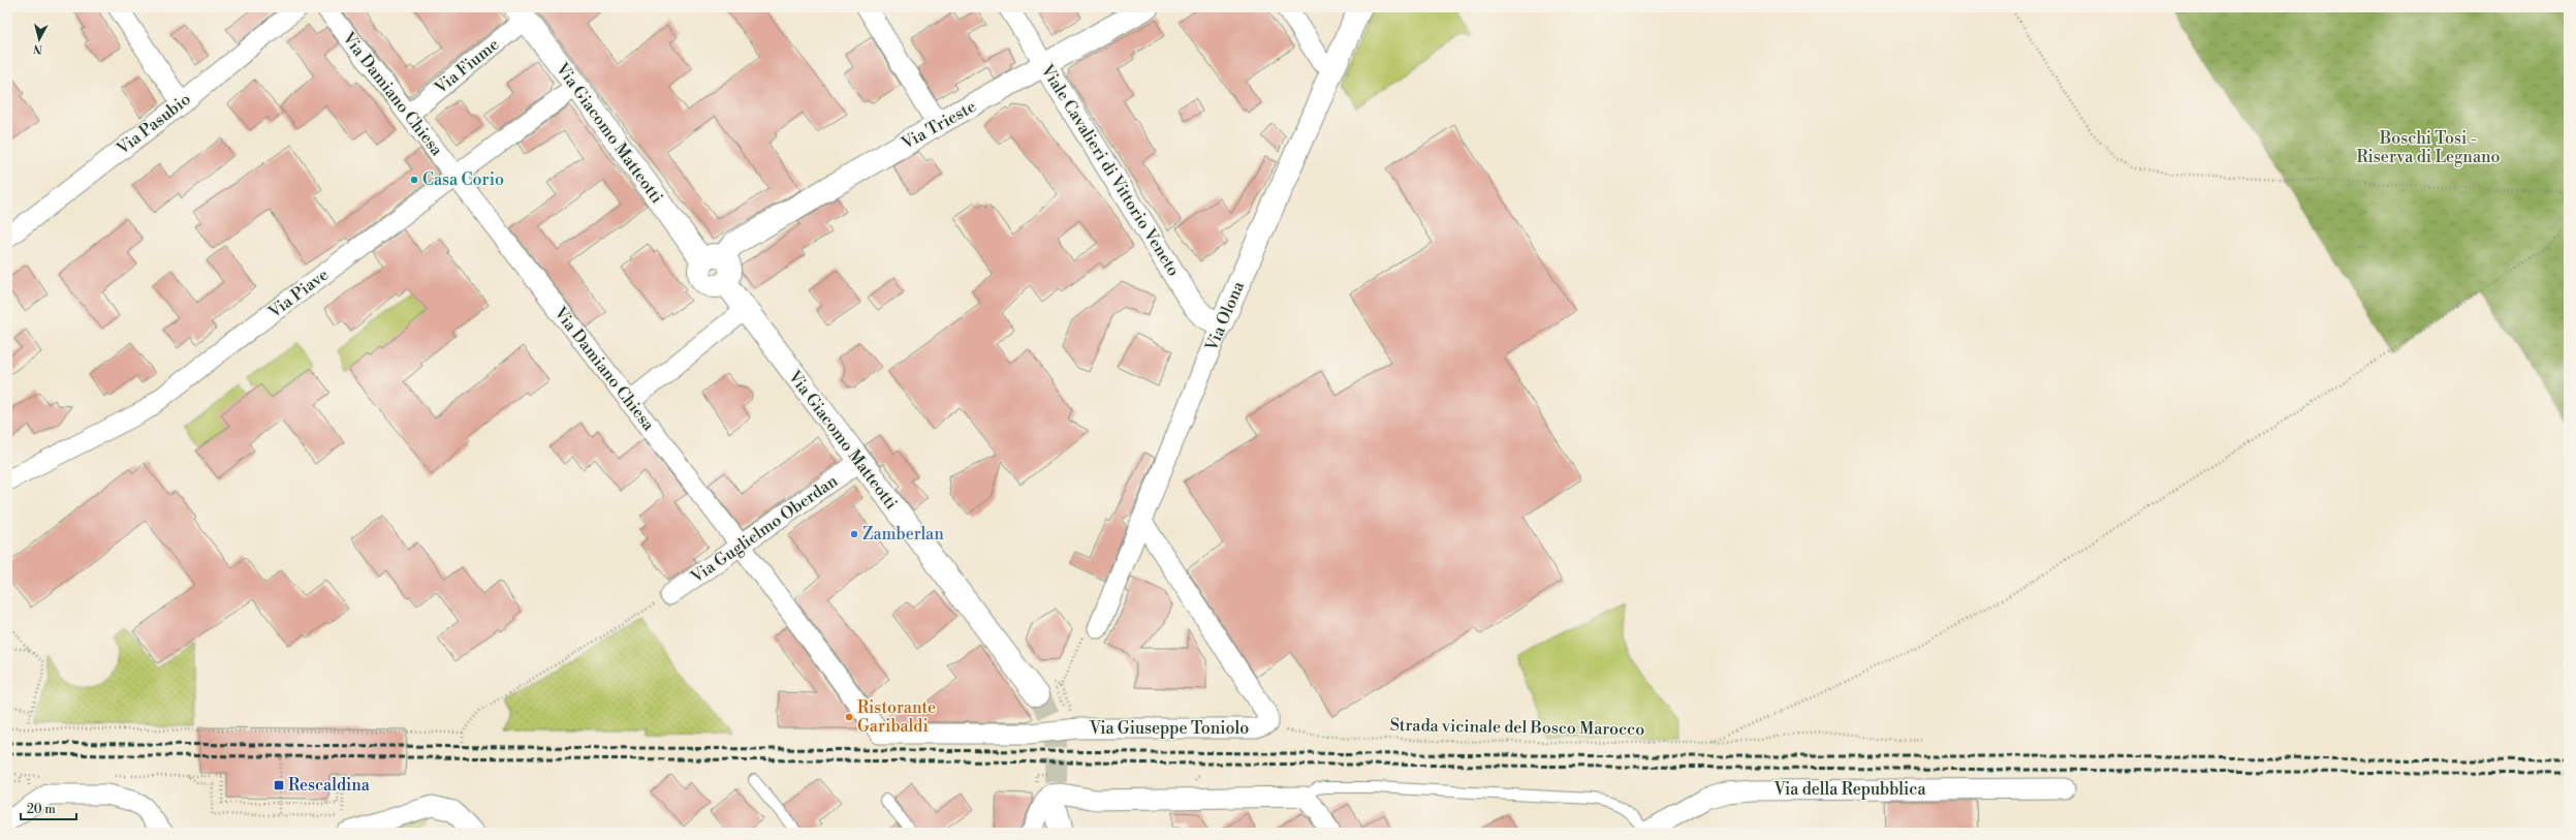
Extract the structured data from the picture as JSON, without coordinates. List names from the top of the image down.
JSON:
{
  "streets": {
    "street": [
      "Via Fiume",
      "Via Damiano Chiesa",
      "Via Pasubio",
      "Via Trieste",
      "Via Giacomo Matteotti",
      "Viale Cavalieri di Vittorio Veneto",
      "Via Piave",
      "Via Olona",
      "Via Guglielmo Oberdan",
      "Via Giuseppe Toniolo",
      "Via della Repubblica"
    ],
    "path": ["Strada vicinale del Bosco Marocco"]
  },
  "crossings": [
    ["Via Fiume", "Via Damiano Chiesa"],
    ["Via Fiume", "Via Giacomo Matteotti"],
    ["Via Damiano Chiesa", "Via Piave"],
    ["Via Damiano Chiesa", "Via Guglielmo Oberdan"],
    ["Via Damiano Chiesa", "Via Giuseppe Toniolo"],
    ["Via Trieste", "Via Giacomo Matteotti"],
    ["Via Trieste", "Viale Cavalieri di Vittorio Veneto"],
    ["Via Giacomo Matteotti", "Via Piave"],
    ["Via Giacomo Matteotti", "Via Guglielmo Oberdan"],
    ["Viale Cavalieri di Vittorio Veneto", "Via Olona"],
    ["Via Olona", "Via Giuseppe Toniolo"],
    ["Strada vicinale del Bosco Marocco", "Via Giuseppe Toniolo"]
  ],
  "parks": ["Boschi Tosi - Riserva di Legnano"],
  "places": {
    "other": ["Casa Corio", "Zamberlan", "Ristorante Garibaldi"],
    "transit": ["Rescaldina"]
  },
  "scale_bar": "20 m",
  "north": "bottom"
}
